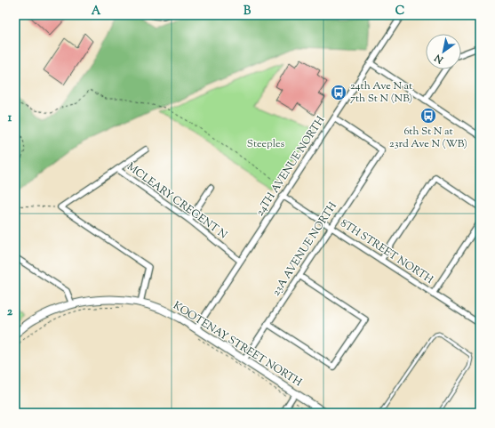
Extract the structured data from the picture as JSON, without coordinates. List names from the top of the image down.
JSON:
{
  "streets": {
    "street": [
      "24TH AVENUE NORTH",
      "MCLEARY CRECENT N",
      "23A AVENUE NORTH",
      "8TH STREET NORTH",
      "KOOTENAY STREET NORTH"
    ]
  },
  "crossings": [
    ["24TH AVENUE NORTH", "MCLEARY CRECENT N"],
    ["24TH AVENUE NORTH", "23A AVENUE NORTH"],
    ["24TH AVENUE NORTH", "8TH STREET NORTH"],
    ["24TH AVENUE NORTH", "KOOTENAY STREET NORTH"],
    ["23A AVENUE NORTH", "8TH STREET NORTH"],
    ["23A AVENUE NORTH", "KOOTENAY STREET NORTH"]
  ],
  "parks": ["Steeples"],
  "places": {
    "bus stop": ["24th Ave N at 7th St N (NB)", "6th St N at 23rd Ave N (WB)"]
  },
  "north": "bottom left",
  "grid": {
    "columns": ["A", "B", "C"],
    "rows": ["1", "2"]
  }
}
